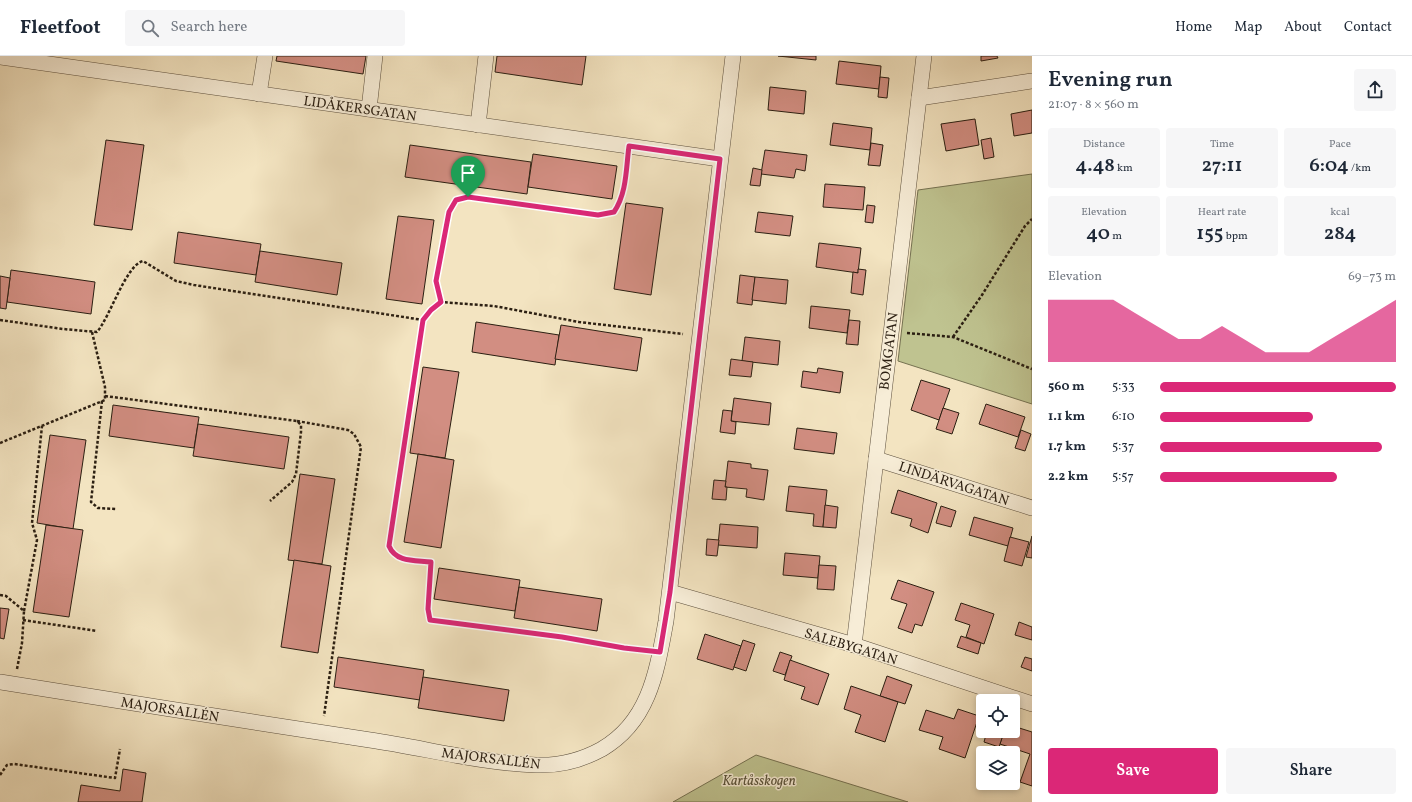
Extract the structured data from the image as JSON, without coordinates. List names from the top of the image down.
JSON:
{
  "streets": {
    "street": [
      "LIDÅKERSGATAN",
      "BOMGATAN",
      "LINDÄRVAGATAN",
      "SALEBYGATAN",
      "MAJORSALLÉN"
    ]
  },
  "crossings": [
    ["LIDÅKERSGATAN", "MAJORSALLÉN"],
    ["BOMGATAN", "LINDÄRVAGATAN"],
    ["BOMGATAN", "SALEBYGATAN"],
    ["SALEBYGATAN", "MAJORSALLÉN"]
  ],
  "parks": ["Kartåsskogen"],
  "page": {
    "header": "Fleetfoot",
    "search": "Search here",
    "nav": [
      "Home",
      "Map",
      "About",
      "Contact"
    ],
    "heading": ["Evening run", "21:07 · 8 × 560 m"],
    "stats": [
      ["Distance", "4.48 km"],
      ["Time", "27:11"],
      ["Pace", "6:04 /km"],
      ["Elevation", "40 m"],
      ["Heart rate", "155 bpm"],
      ["kcal", "284"]
    ],
    "chart": ["Elevation", "69–73 m"],
    "list": [
      {
        "name": "560 m",
        "note": "5:33"
      },
      {
        "name": "1.1 km",
        "note": "6:10"
      },
      {
        "name": "1.7 km",
        "note": "5:37"
      },
      {
        "name": "2.2 km",
        "note": "5:57"
      }
    ],
    "buttons": ["Save", "Share"]
  }
}
